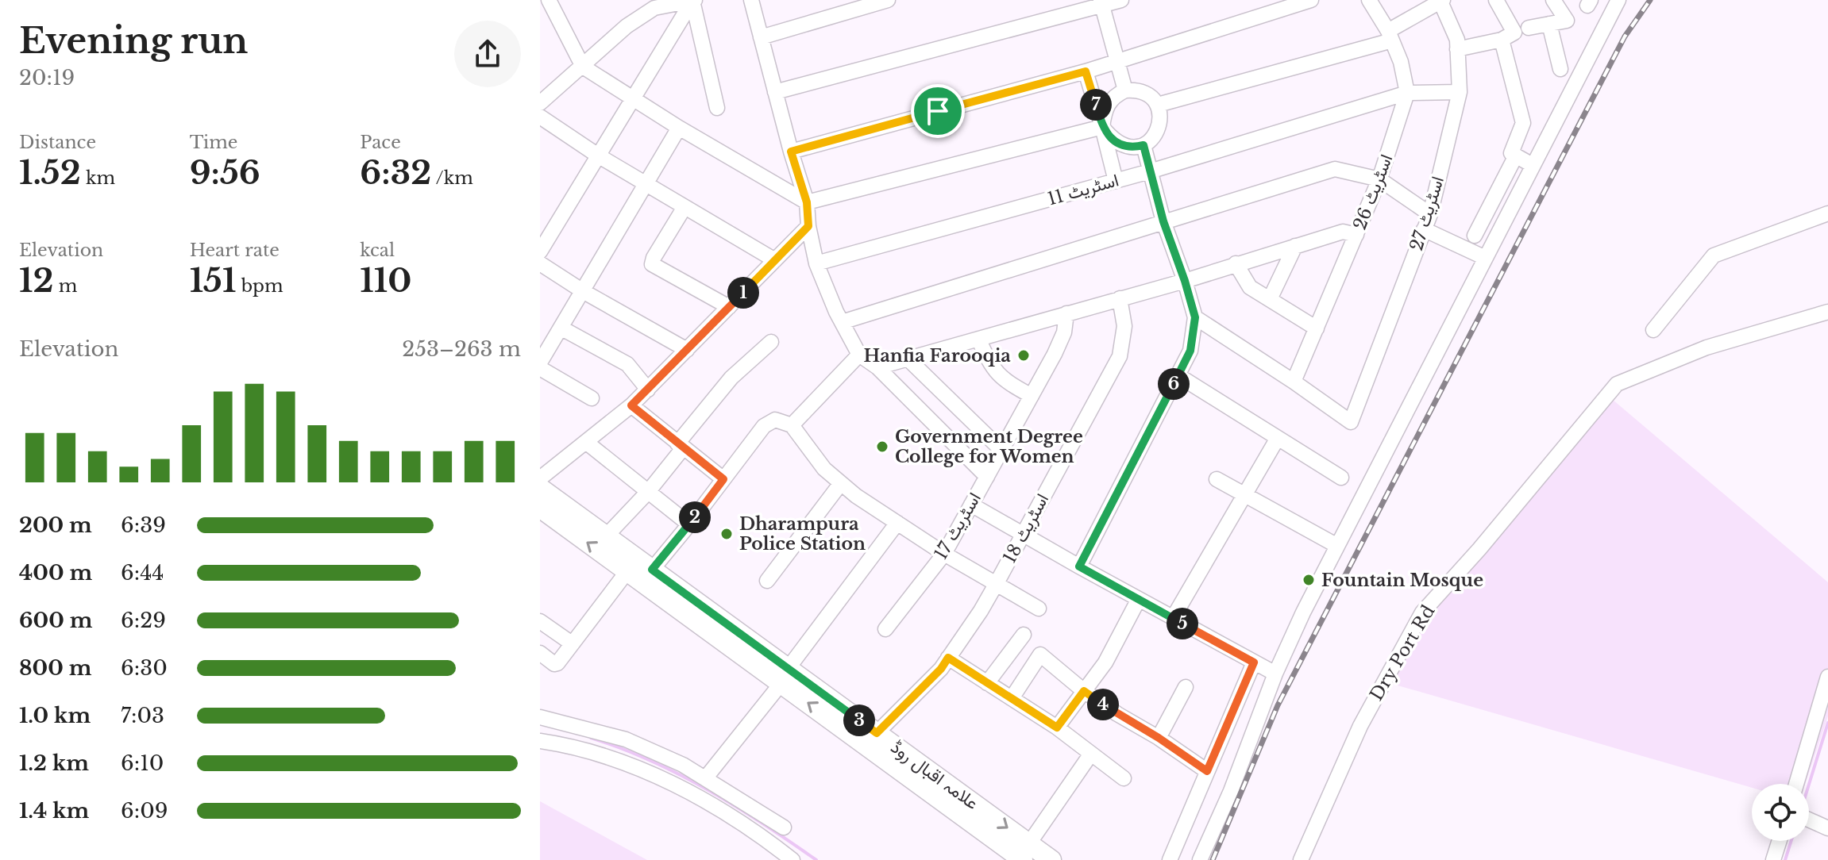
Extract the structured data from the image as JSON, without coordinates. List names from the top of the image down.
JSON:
{
  "streets": {
    "main road": ["علامہ اقبال روڈ"],
    "street": [
      "اسٹریٹ 11",
      "اسٹریٹ 26",
      "اسٹریٹ 27",
      "اسٹریٹ 17",
      "اسٹریٹ 18",
      "Dry Port Rd"
    ]
  },
  "crossings": [
    ["اسٹریٹ 11", "اسٹریٹ 26"],
    ["اسٹریٹ 11", "اسٹریٹ 27"],
    ["اسٹریٹ 26", "اسٹریٹ 27"],
    ["اسٹریٹ 18", "علامہ اقبال روڈ"]
  ],
  "places": [
    "Hanfia Farooqia",
    "Government Degree College for Women",
    "Dharampura Police Station",
    "Fountain Mosque"
  ],
  "page": {
    "heading": ["Evening run", "20:19"],
    "pins": [
      "7",
      "1",
      "6",
      "2",
      "5",
      "4",
      "3"
    ],
    "stats": [
      ["Distance", "1.52 km"],
      ["Time", "9:56"],
      ["Pace", "6:32 /km"],
      ["Elevation", "12 m"],
      ["Heart rate", "151 bpm"],
      ["kcal", "110"]
    ],
    "chart": ["Elevation", "253–263 m"],
    "list": [
      {
        "name": "200 m",
        "note": "6:39"
      },
      {
        "name": "400 m",
        "note": "6:44"
      },
      {
        "name": "600 m",
        "note": "6:29"
      },
      {
        "name": "800 m",
        "note": "6:30"
      },
      {
        "name": "1.0 km",
        "note": "7:03"
      },
      {
        "name": "1.2 km",
        "note": "6:10"
      },
      {
        "name": "1.4 km",
        "note": "6:09"
      }
    ]
  }
}
